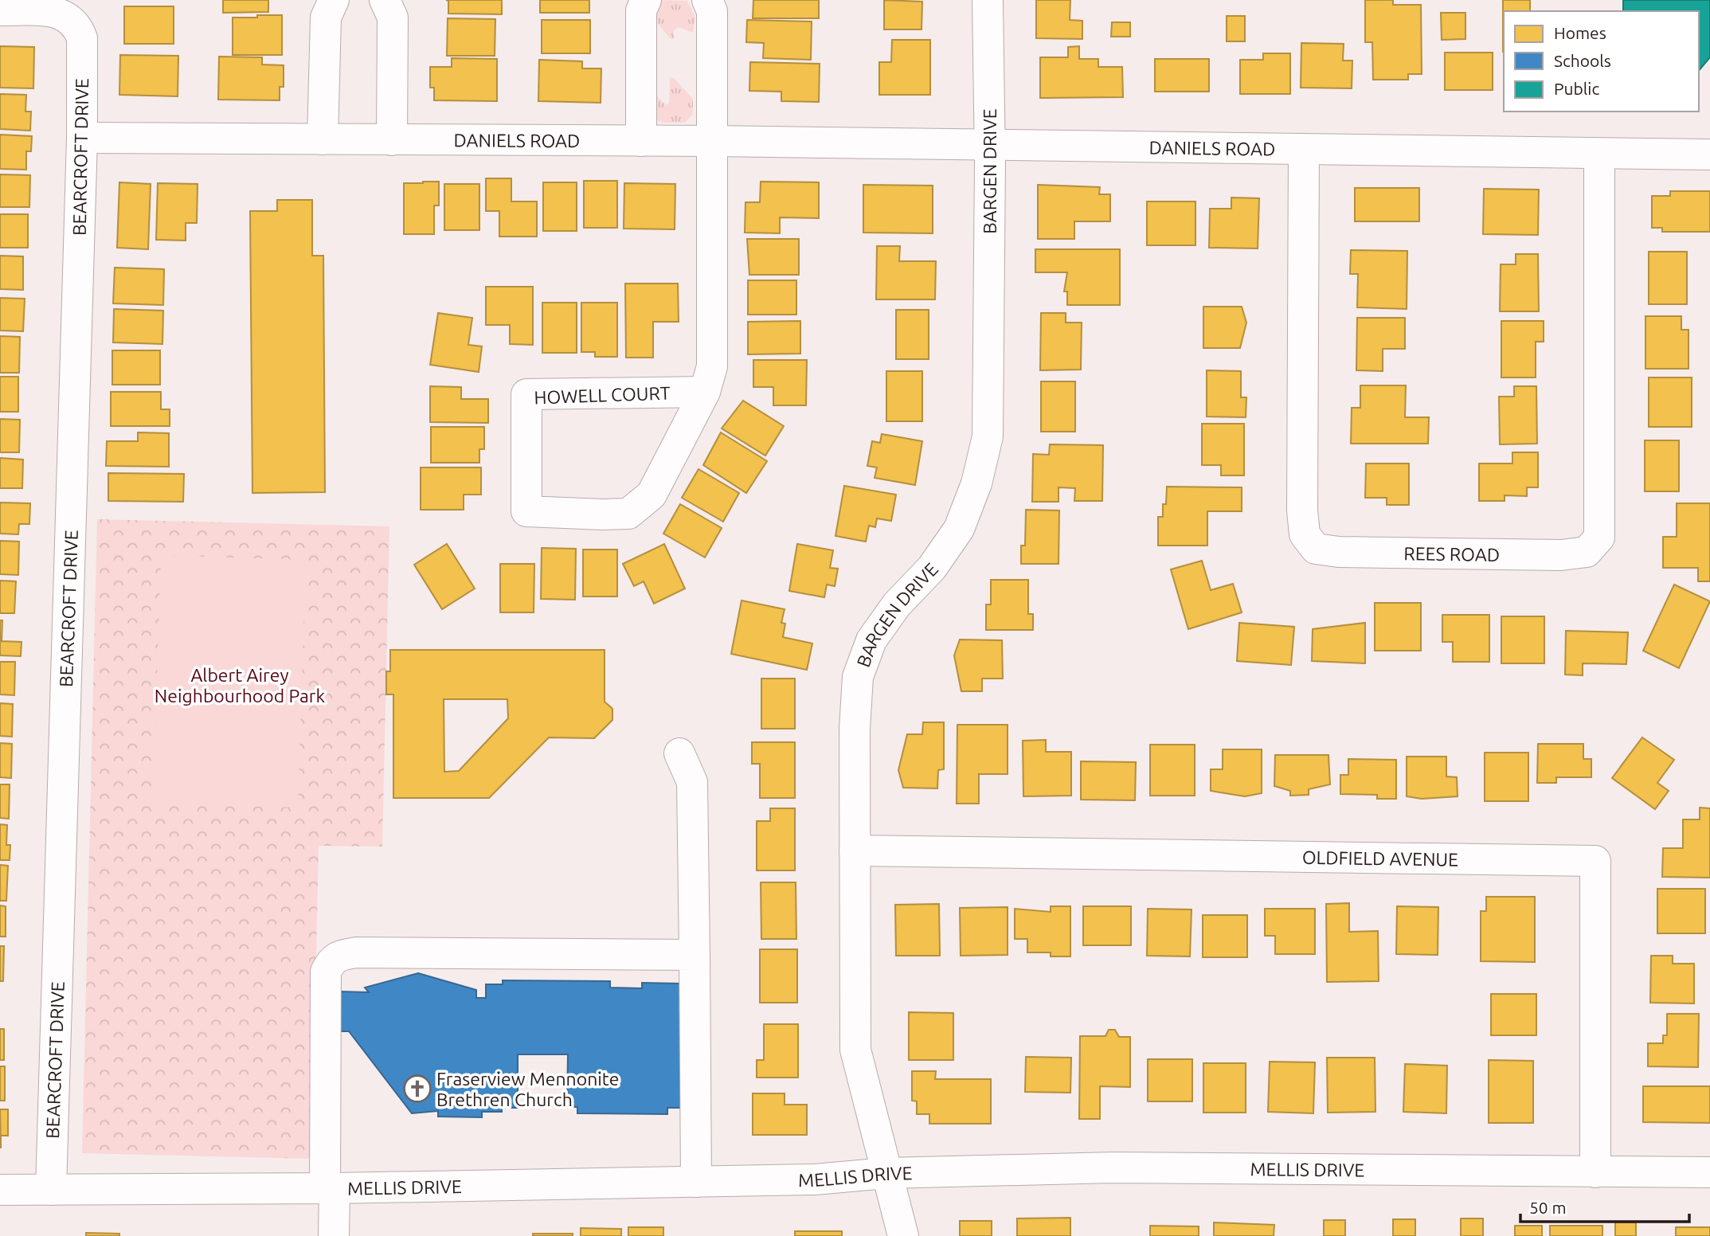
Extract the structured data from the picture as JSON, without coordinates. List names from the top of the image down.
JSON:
{
  "streets": {
    "street": [
      "DANIELS ROAD",
      "BEARCROFT DRIVE",
      "BARGEN DRIVE",
      "HOWELL COURT",
      "REES ROAD",
      "OLDFIELD AVENUE",
      "MELLIS DRIVE"
    ]
  },
  "crossings": [
    ["DANIELS ROAD", "BEARCROFT DRIVE"],
    ["DANIELS ROAD", "BARGEN DRIVE"],
    ["DANIELS ROAD", "HOWELL COURT"],
    ["DANIELS ROAD", "REES ROAD"],
    ["BEARCROFT DRIVE", "MELLIS DRIVE"],
    ["BARGEN DRIVE", "OLDFIELD AVENUE"],
    ["BARGEN DRIVE", "MELLIS DRIVE"],
    ["OLDFIELD AVENUE", "MELLIS DRIVE"]
  ],
  "parks": ["Albert Airey Neighbourhood Park"],
  "places": {
    "church": ["Fraserview Mennonite Brethren Church"]
  },
  "legend": ["Homes", "Schools", "Public"],
  "scale_bar": "50 m"
}
